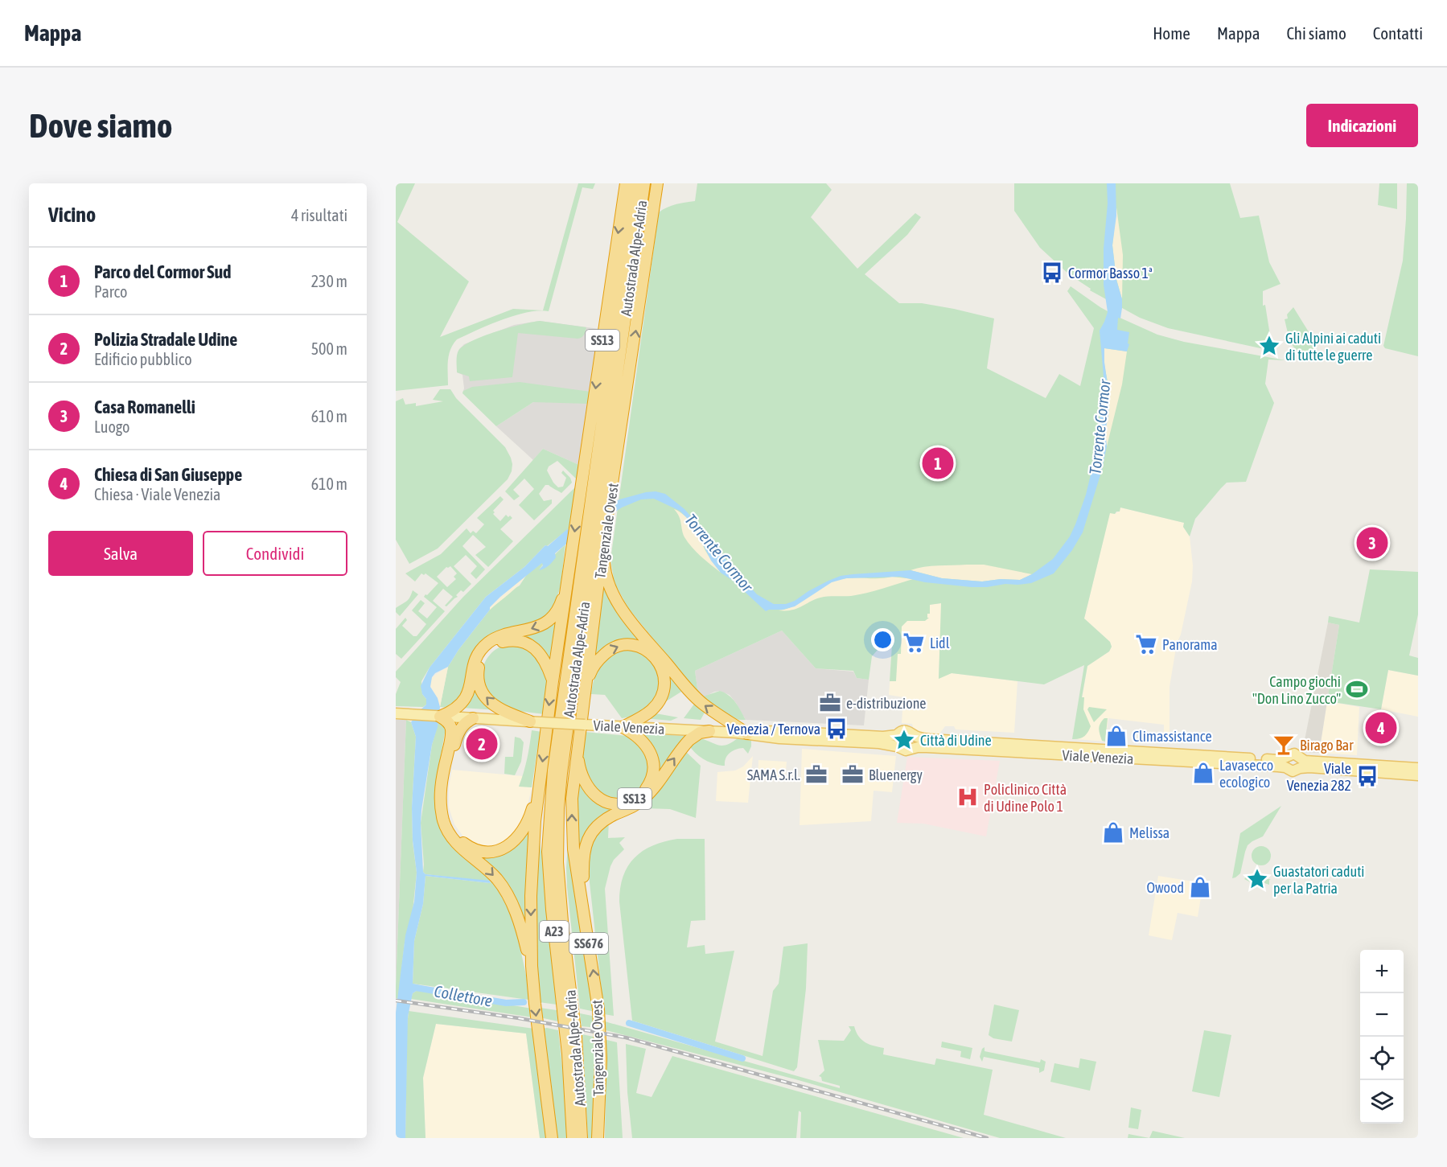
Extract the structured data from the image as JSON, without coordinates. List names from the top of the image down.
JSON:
{
  "streets": {
    "highway": [
      "Autostrada Alpe-Adria",
      "SS13",
      "Tangenziale Ovest",
      "A23",
      "SS676"
    ],
    "main road": ["Viale Venezia"]
  },
  "crossings": [
    ["SS13", "Tangenziale Ovest"],
    ["SS13", "Viale Venezia"]
  ],
  "water": ["Torrente Cormor", "Collettore"],
  "places": {
    "bus stop": ["Cormor Basso 1ª", "Venezia / Ternova", "Viale Venezia 282"],
    "place": ["Gli Alpini ai caduti di tutte le guerre", "Città di Udine", "Guastatori caduti per la Patria"],
    "supermarket": ["Lidl", "Panorama"],
    "sports": ["Campo giochi \"Don Lino Zucco\""],
    "office": ["e-distribuzione", "SAMA S.r.l.", "Bluenergy"],
    "shop": [
      "Climassistance",
      "Lavasecco ecologico",
      "Melissa",
      "Owood"
    ],
    "bar": ["Birago Bar"],
    "hospital": ["Policlinico Città di Udine Polo 1"]
  },
  "page": {
    "header": "Mappa",
    "nav": [
      "Home",
      "Mappa",
      "Chi siamo",
      "Contatti"
    ],
    "buttons": [
      "Indicazioni",
      ["Salva", "Condividi"]
    ],
    "title": "Dove siamo",
    "heading": ["Vicino", "4 risultati"],
    "list": [
      {
        "mark": "1",
        "name": "Parco del Cormor Sud",
        "note": "Parco",
        "value": "230 m"
      },
      {
        "mark": "2",
        "name": "Polizia Stradale Udine",
        "note": "Edificio pubblico",
        "value": "500 m"
      },
      {
        "mark": "3",
        "name": "Casa Romanelli",
        "note": "Luogo",
        "value": "610 m"
      },
      {
        "mark": "4",
        "name": "Chiesa di San Giuseppe",
        "note": "Chiesa · Viale Venezia",
        "value": "610 m"
      }
    ],
    "pins": [
      "1",
      "3",
      "4",
      "2"
    ],
    "map_buttons": ["+", "−"]
  }
}
